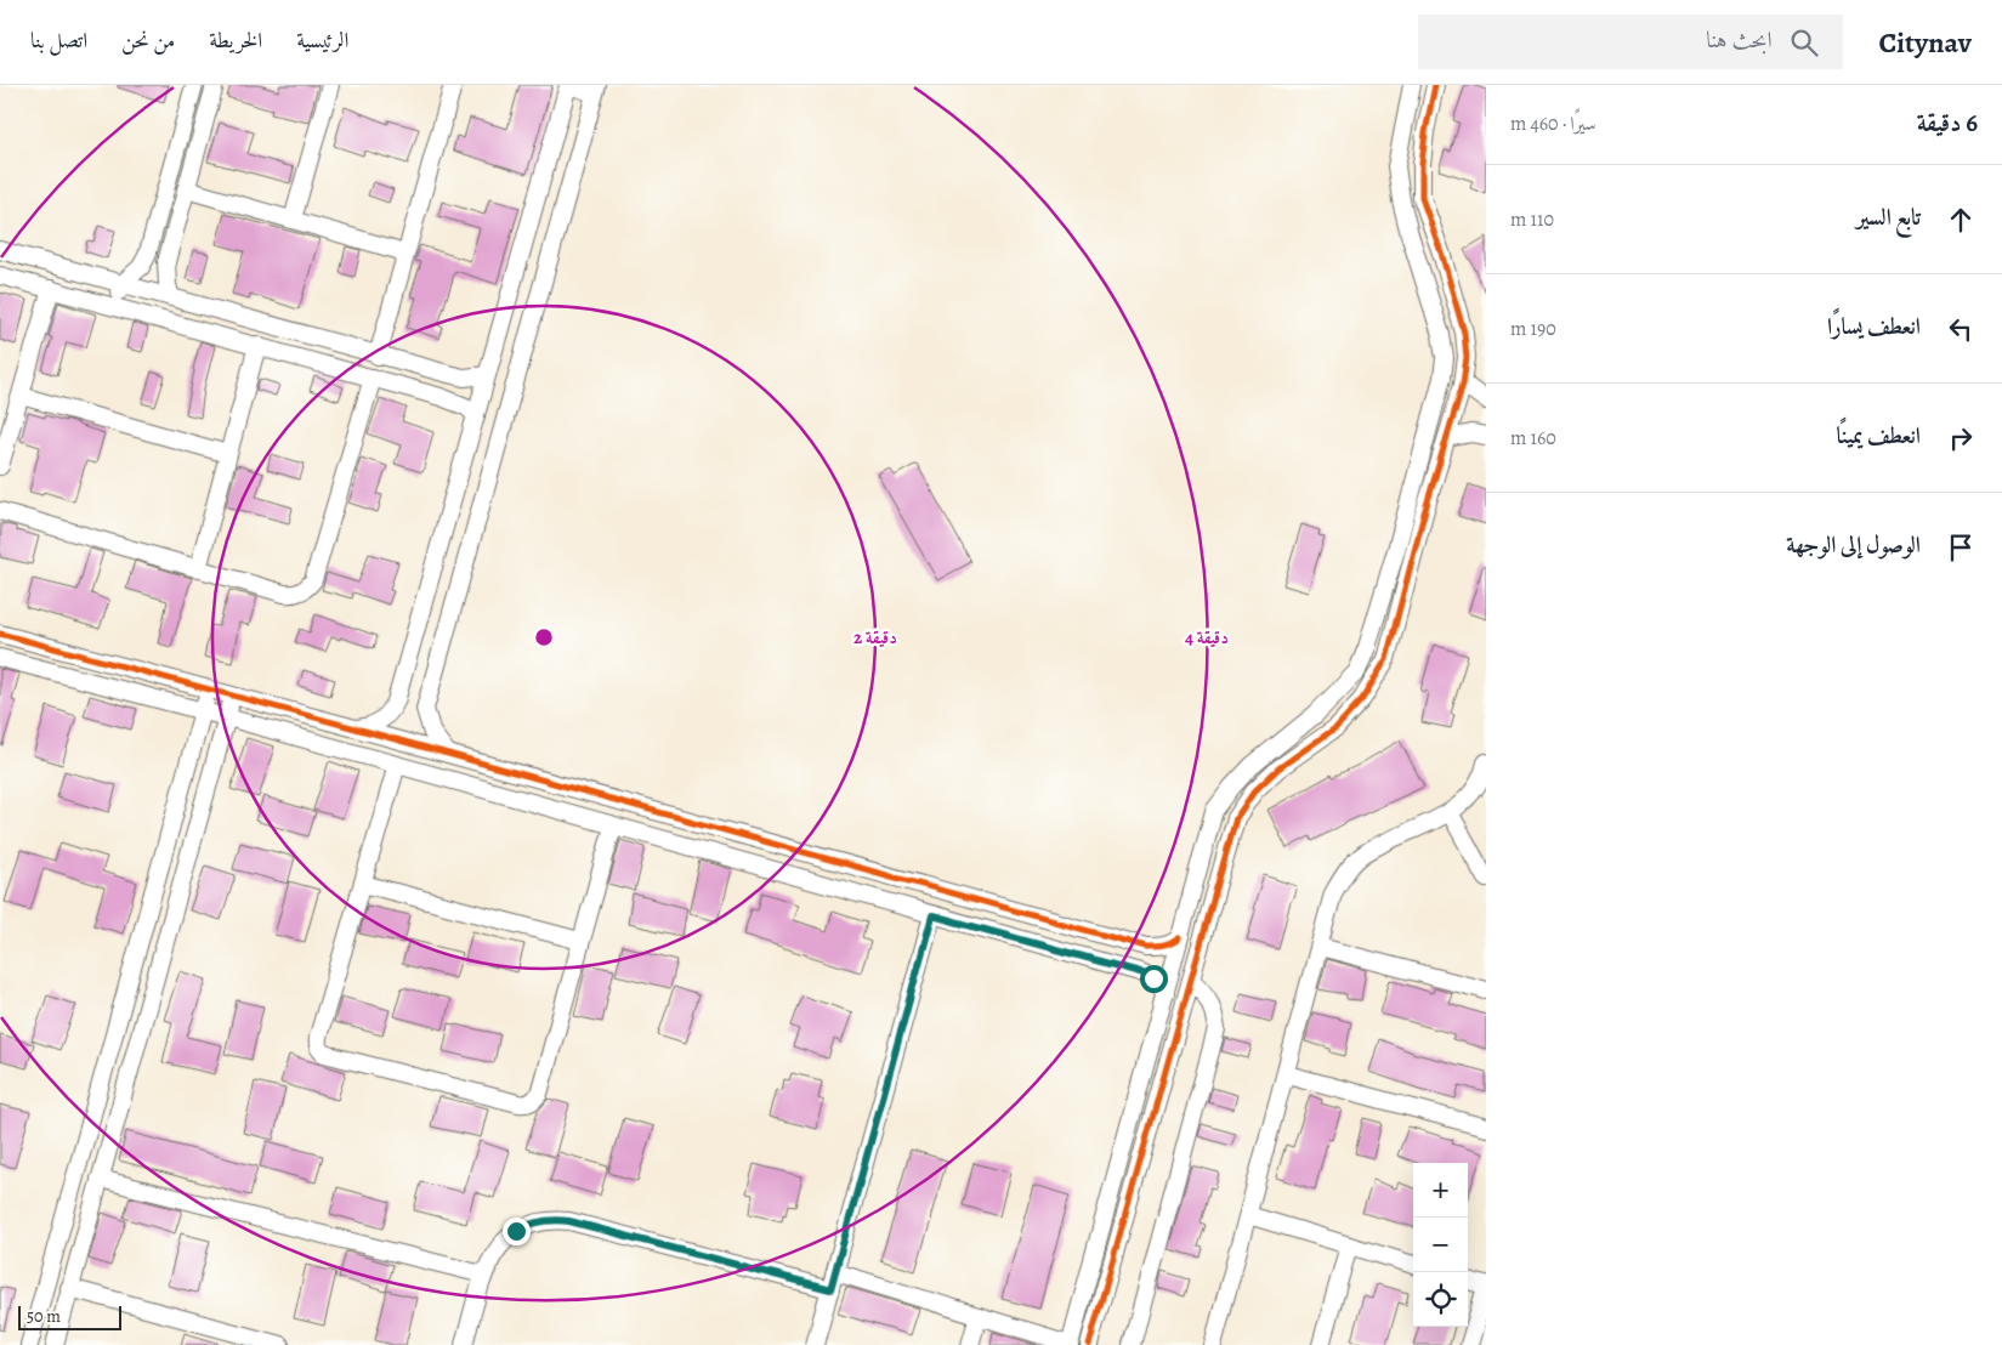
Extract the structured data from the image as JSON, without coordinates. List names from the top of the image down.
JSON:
{
  "scale_bar": "50 m",
  "page": {
    "header": "Citynav",
    "search": "ابحث هنا",
    "nav": [
      "الرئيسية",
      "الخريطة",
      "من نحن",
      "اتصل بنا"
    ],
    "heading": ["6 دقيقة", "سيرًا · 460 m"],
    "list": [
      ["تابع السير", "110 m"],
      ["انعطف يسارًا", "190 m"],
      ["انعطف يمينًا", "160 m"],
      "الوصول إلى الوجهة"
    ],
    "map_buttons": ["+", "−"],
    "scale": "50 m"
  },
  "rings": ["2 دقيقة", "4 دقيقة"]
}
